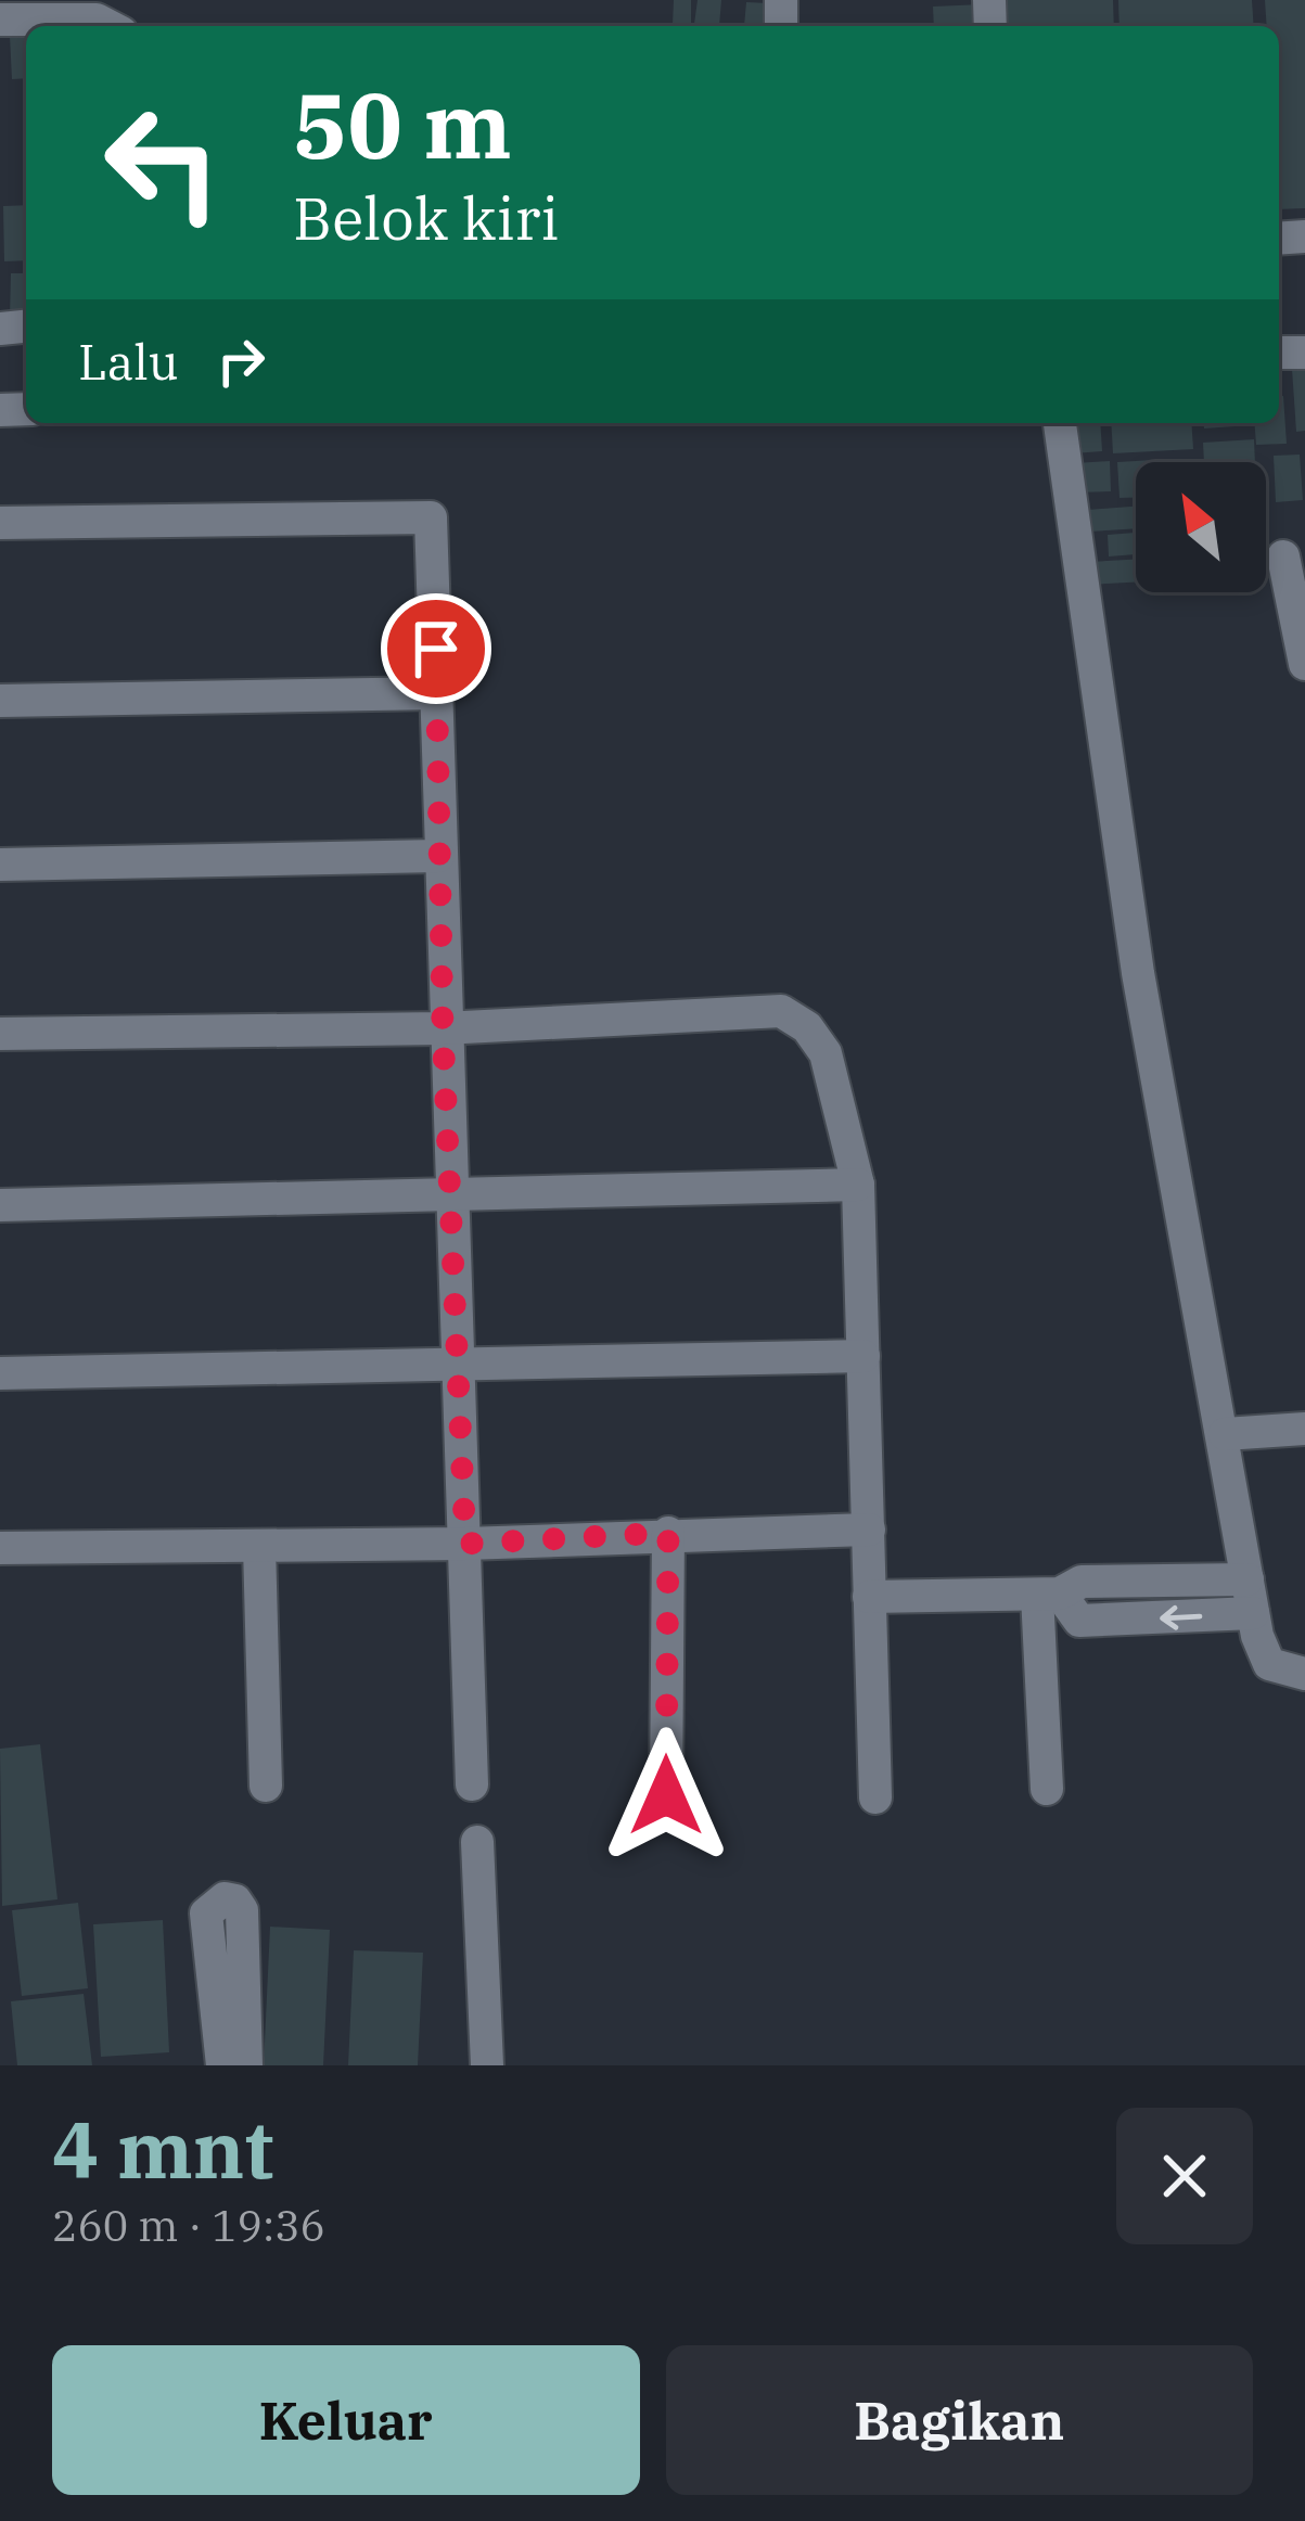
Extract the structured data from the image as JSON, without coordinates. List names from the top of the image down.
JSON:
{
  "north": "top left",
  "page": {
    "turn": ["50 m", "Belok kiri"],
    "then": "Lalu",
    "heading": ["4 mnt", "260 m · 19:36"],
    "buttons": ["Keluar", "Bagikan"]
  }
}
